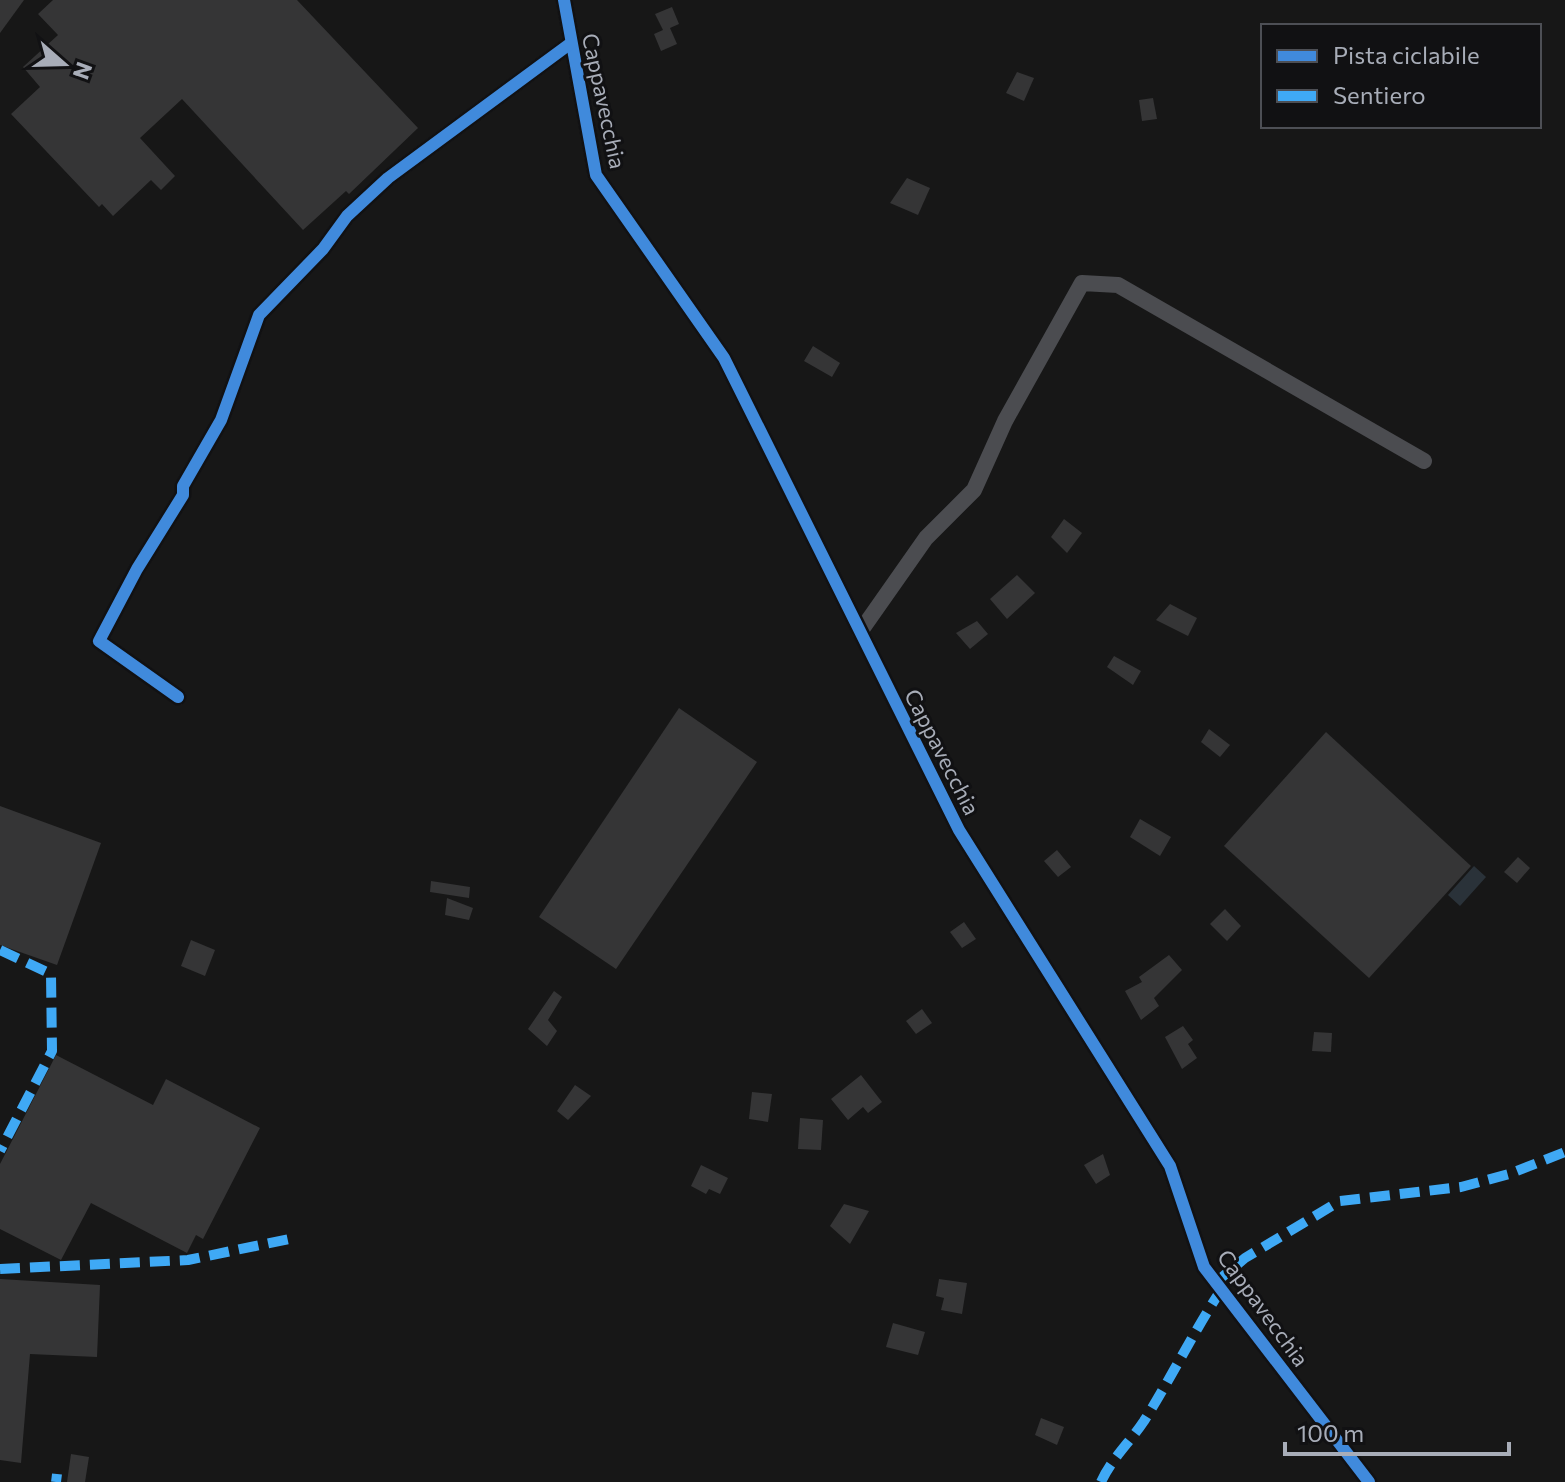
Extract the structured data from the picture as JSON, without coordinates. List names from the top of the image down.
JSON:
{
  "streets": {
    "street": ["Cappavecchia"]
  },
  "legend": ["Pista ciclabile", "Sentiero"],
  "scale_bar": "100 m",
  "north": "right"
}
